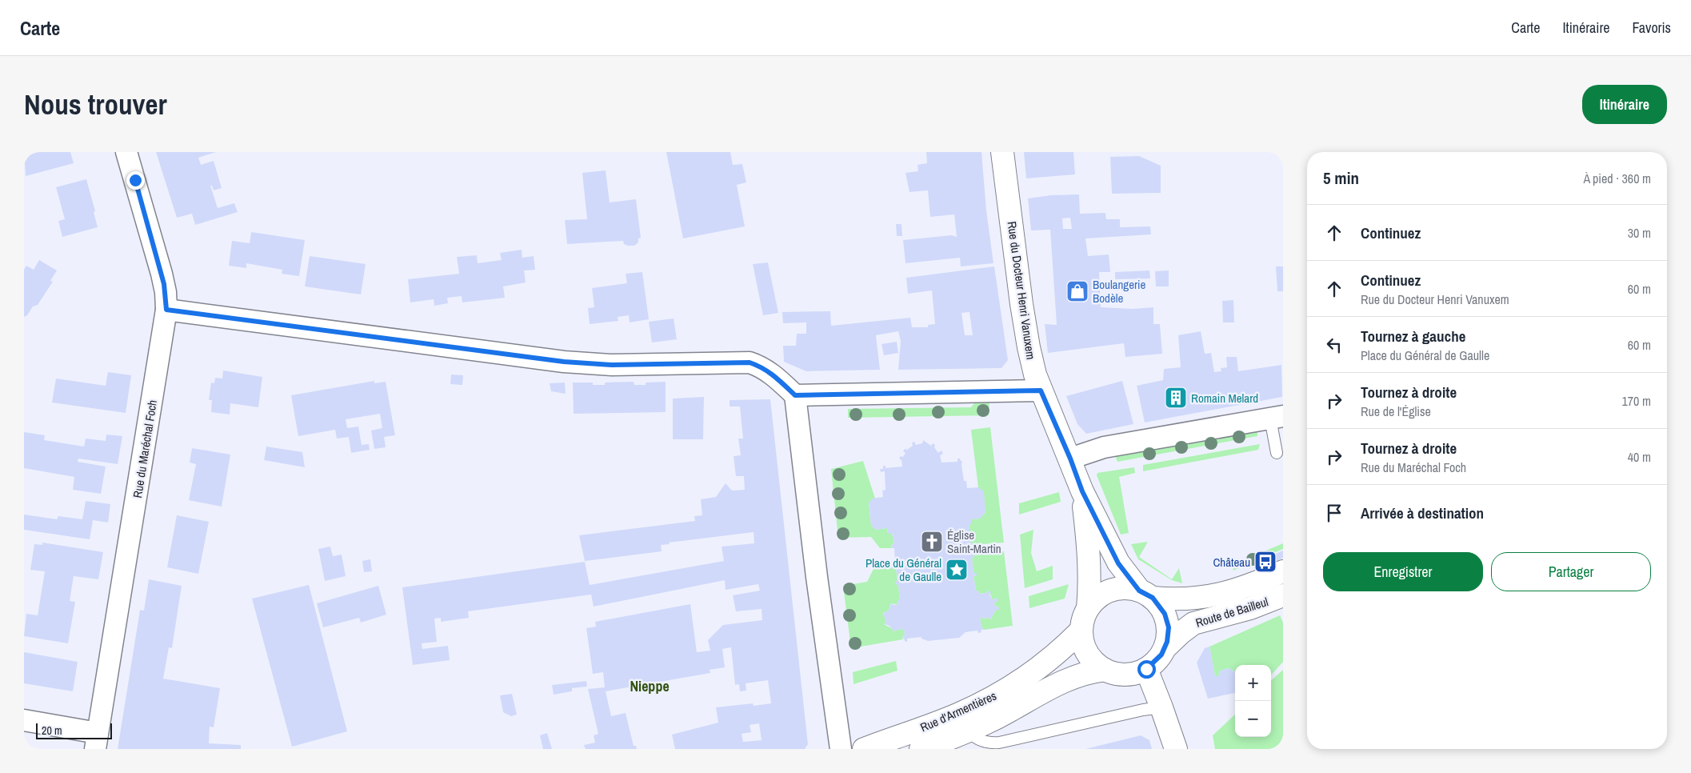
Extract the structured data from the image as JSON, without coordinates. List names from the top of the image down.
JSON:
{
  "streets": {
    "main road": ["Rue du Docteur Henri Vanuxem", "Route de Bailleul", "Rue d'Armentières"],
    "street": ["Rue du Maréchal Foch"]
  },
  "crossings": [
    ["Rue du Docteur Henri Vanuxem", "Route de Bailleul"],
    ["Rue du Docteur Henri Vanuxem", "Rue d'Armentières"],
    ["Route de Bailleul", "Rue d'Armentières"]
  ],
  "districts": ["Nieppe"],
  "places": {
    "shop": ["Boulangerie Bodèle"],
    "building": ["Romain Melard"],
    "church": ["Église Saint-Martin"],
    "bus stop": ["Château"],
    "place": ["Place du Général de Gaulle"]
  },
  "scale_bar": "20 m",
  "page": {
    "header": "Carte",
    "nav": ["Carte", "Itinéraire", "Favoris"],
    "buttons": [
      "Itinéraire",
      ["Enregistrer", "Partager"]
    ],
    "title": "Nous trouver",
    "heading": ["5 min", "À pied · 360 m"],
    "list": [
      ["Continuez", "30 m"],
      ["Continuez", "Rue du Docteur Henri Vanuxem", "60 m"],
      ["Tournez à gauche", "Place du Général de Gaulle", "60 m"],
      ["Tournez à droite", "Rue de l'Église", "170 m"],
      ["Tournez à droite", "Rue du Maréchal Foch", "40 m"],
      "Arrivée à destination"
    ],
    "map_buttons": ["+", "−"],
    "scale": "20 m"
  }
}
